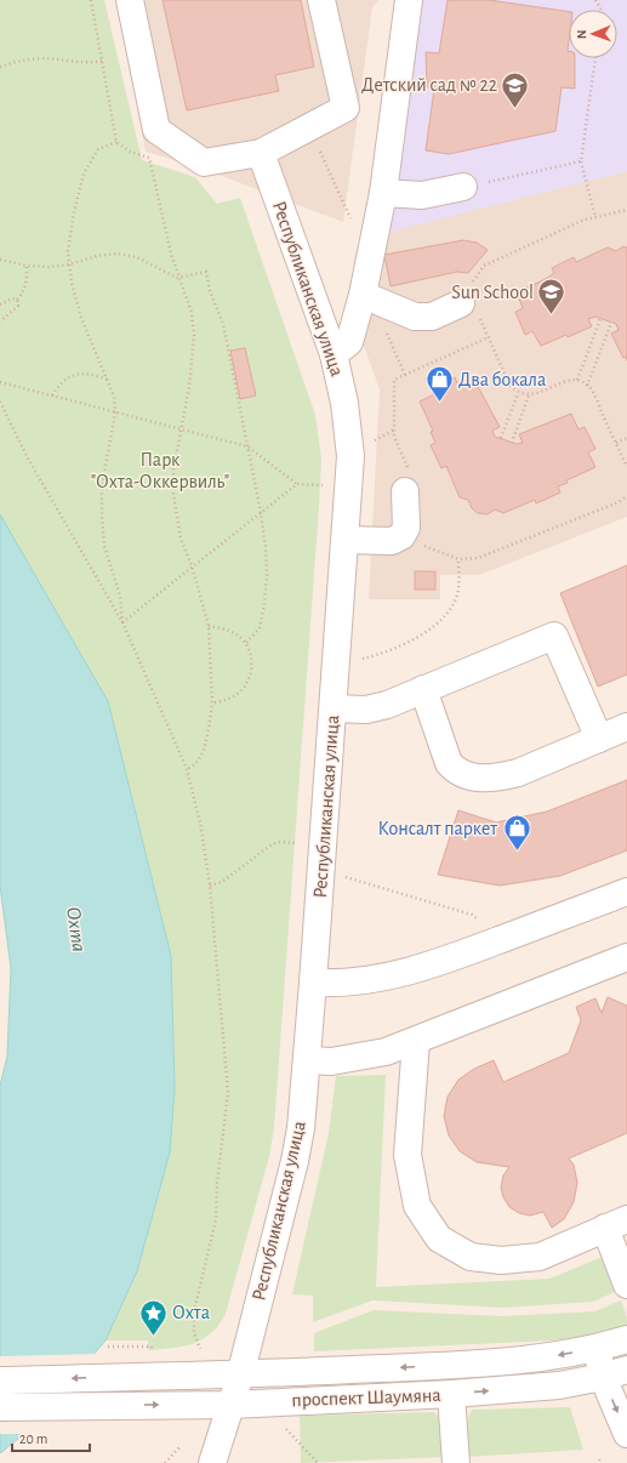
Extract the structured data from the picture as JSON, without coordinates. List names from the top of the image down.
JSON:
{
  "streets": {
    "street": ["Республиканская улица", "проспект Шаумяна"]
  },
  "crossings": [
    ["Республиканская улица", "проспект Шаумяна"]
  ],
  "water": ["Охта"],
  "parks": ["Парк \"Охта-Оккервиль\""],
  "places": {
    "school or university": ["Детский сад № 22", "Sun School"],
    "shop": ["Два бокала", "Консалт паркет"],
    "place": ["Охта"]
  },
  "scale_bar": "20 m",
  "north": "left"
}
